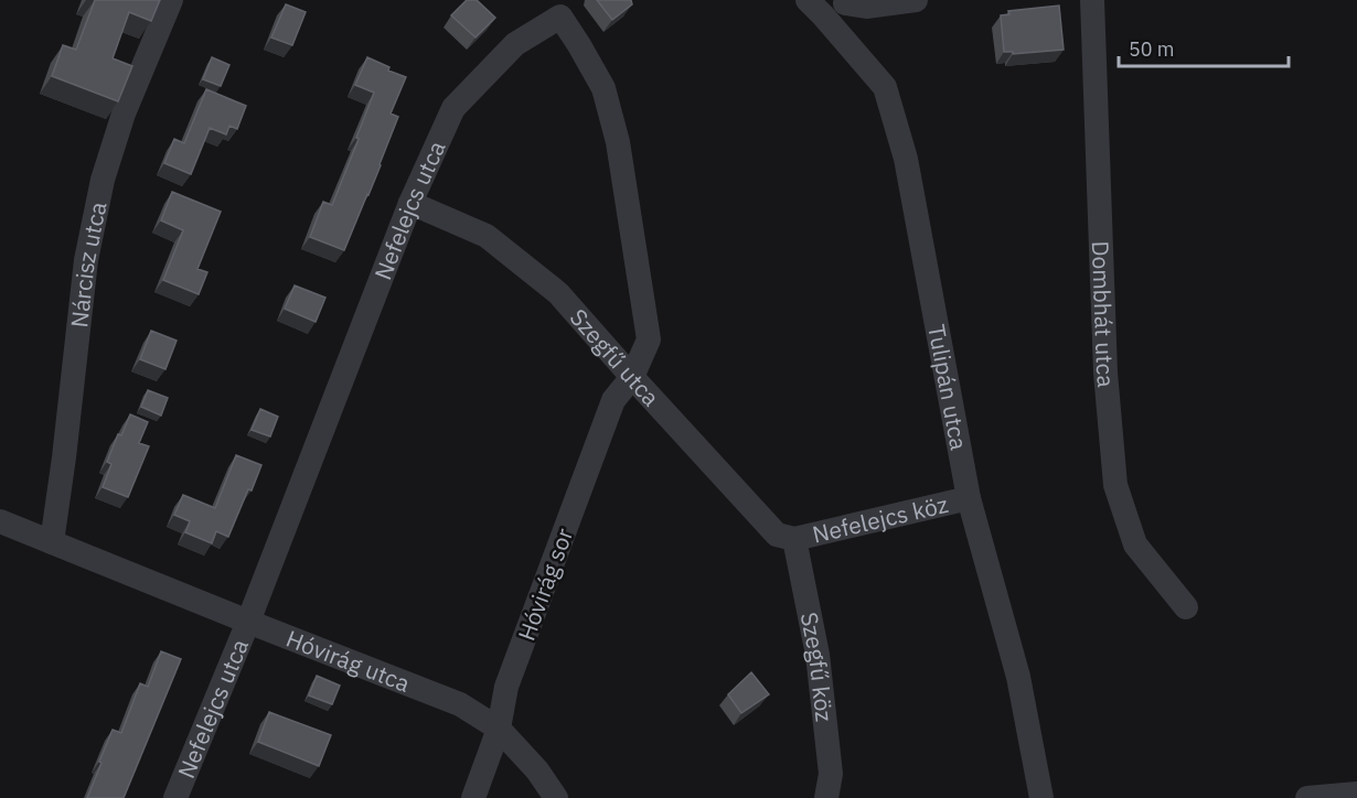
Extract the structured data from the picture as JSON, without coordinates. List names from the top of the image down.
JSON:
{
  "streets": {
    "street": [
      "Nefelejcs utca",
      "Nárcisz utca",
      "Dombhát utca",
      "Szegfű utca",
      "Tulipán utca",
      "Nefelejcs köz",
      "Hóvirág sor",
      "Hóvirág utca",
      "Szegfű köz"
    ]
  },
  "crossings": [
    ["Nefelejcs utca", "Szegfű utca"],
    ["Nefelejcs utca", "Hóvirág sor"],
    ["Nefelejcs utca", "Hóvirág utca"],
    ["Nárcisz utca", "Hóvirág utca"],
    ["Szegfű utca", "Nefelejcs köz"],
    ["Szegfű utca", "Hóvirág sor"],
    ["Szegfű utca", "Szegfű köz"],
    ["Tulipán utca", "Nefelejcs köz"],
    ["Nefelejcs köz", "Szegfű köz"],
    ["Hóvirág sor", "Hóvirág utca"]
  ],
  "scale_bar": "50 m"
}
